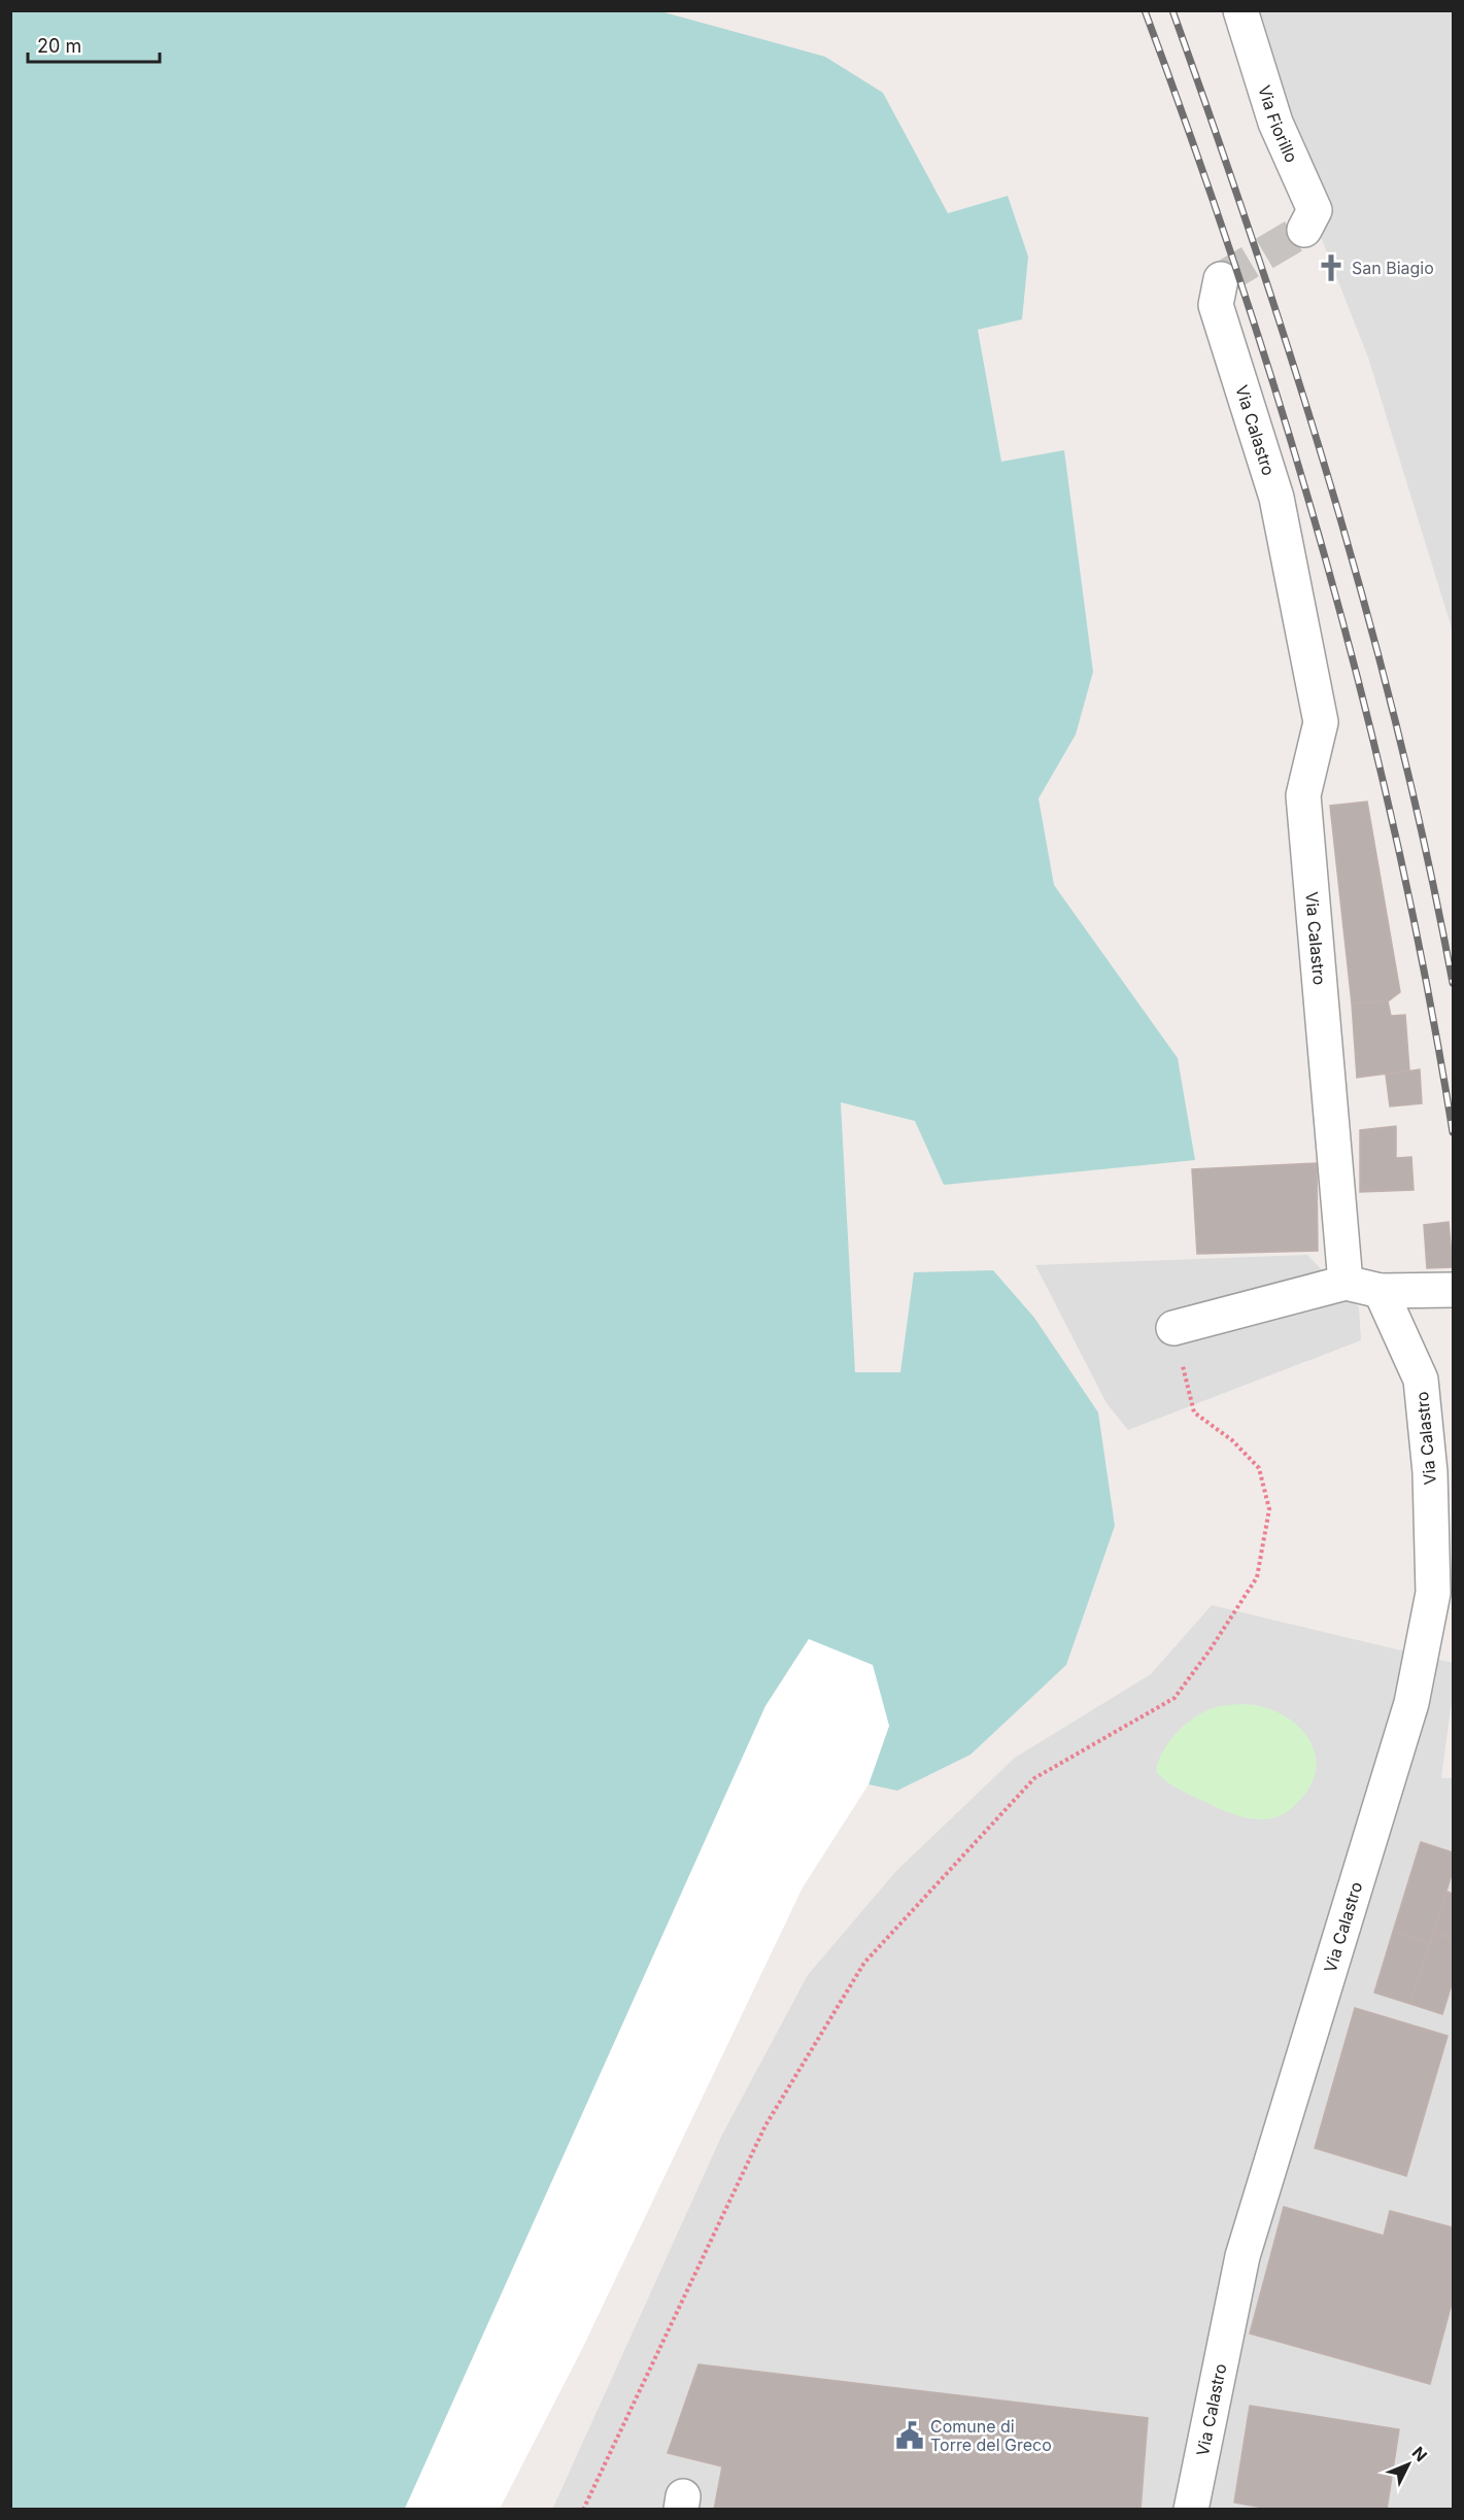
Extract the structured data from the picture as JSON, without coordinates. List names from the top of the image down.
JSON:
{
  "streets": {
    "street": ["Via Fiorillo", "Via Calastro"]
  },
  "places": {
    "church": ["San Biagio"],
    "public building": ["Comune di Torre del Greco"]
  },
  "scale_bar": "20 m",
  "north": "top right"
}
